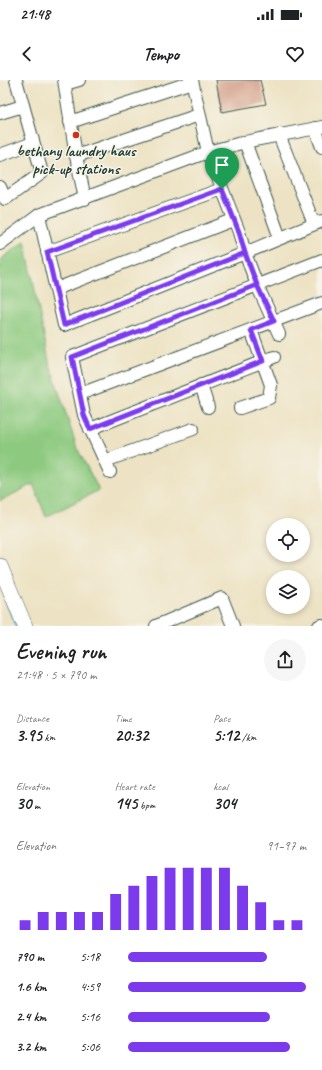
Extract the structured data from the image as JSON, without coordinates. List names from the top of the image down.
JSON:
{
  "places": ["bethany laundry haus pick-up stations"],
  "page": {
    "status": "21:48",
    "header": "Tempo",
    "heading": ["Evening run", "21:48 · 5 × 790 m"],
    "stats": [
      ["Distance", "3.95 km"],
      ["Time", "20:32"],
      ["Pace", "5:12 /km"],
      ["Elevation", "30 m"],
      ["Heart rate", "145 bpm"],
      ["kcal", "304"]
    ],
    "chart": ["Elevation", "91–97 m"],
    "list": [
      {
        "name": "790 m",
        "note": "5:18"
      },
      {
        "name": "1.6 km",
        "note": "4:59"
      },
      {
        "name": "2.4 km",
        "note": "5:16"
      },
      {
        "name": "3.2 km",
        "note": "5:06"
      }
    ]
  }
}
